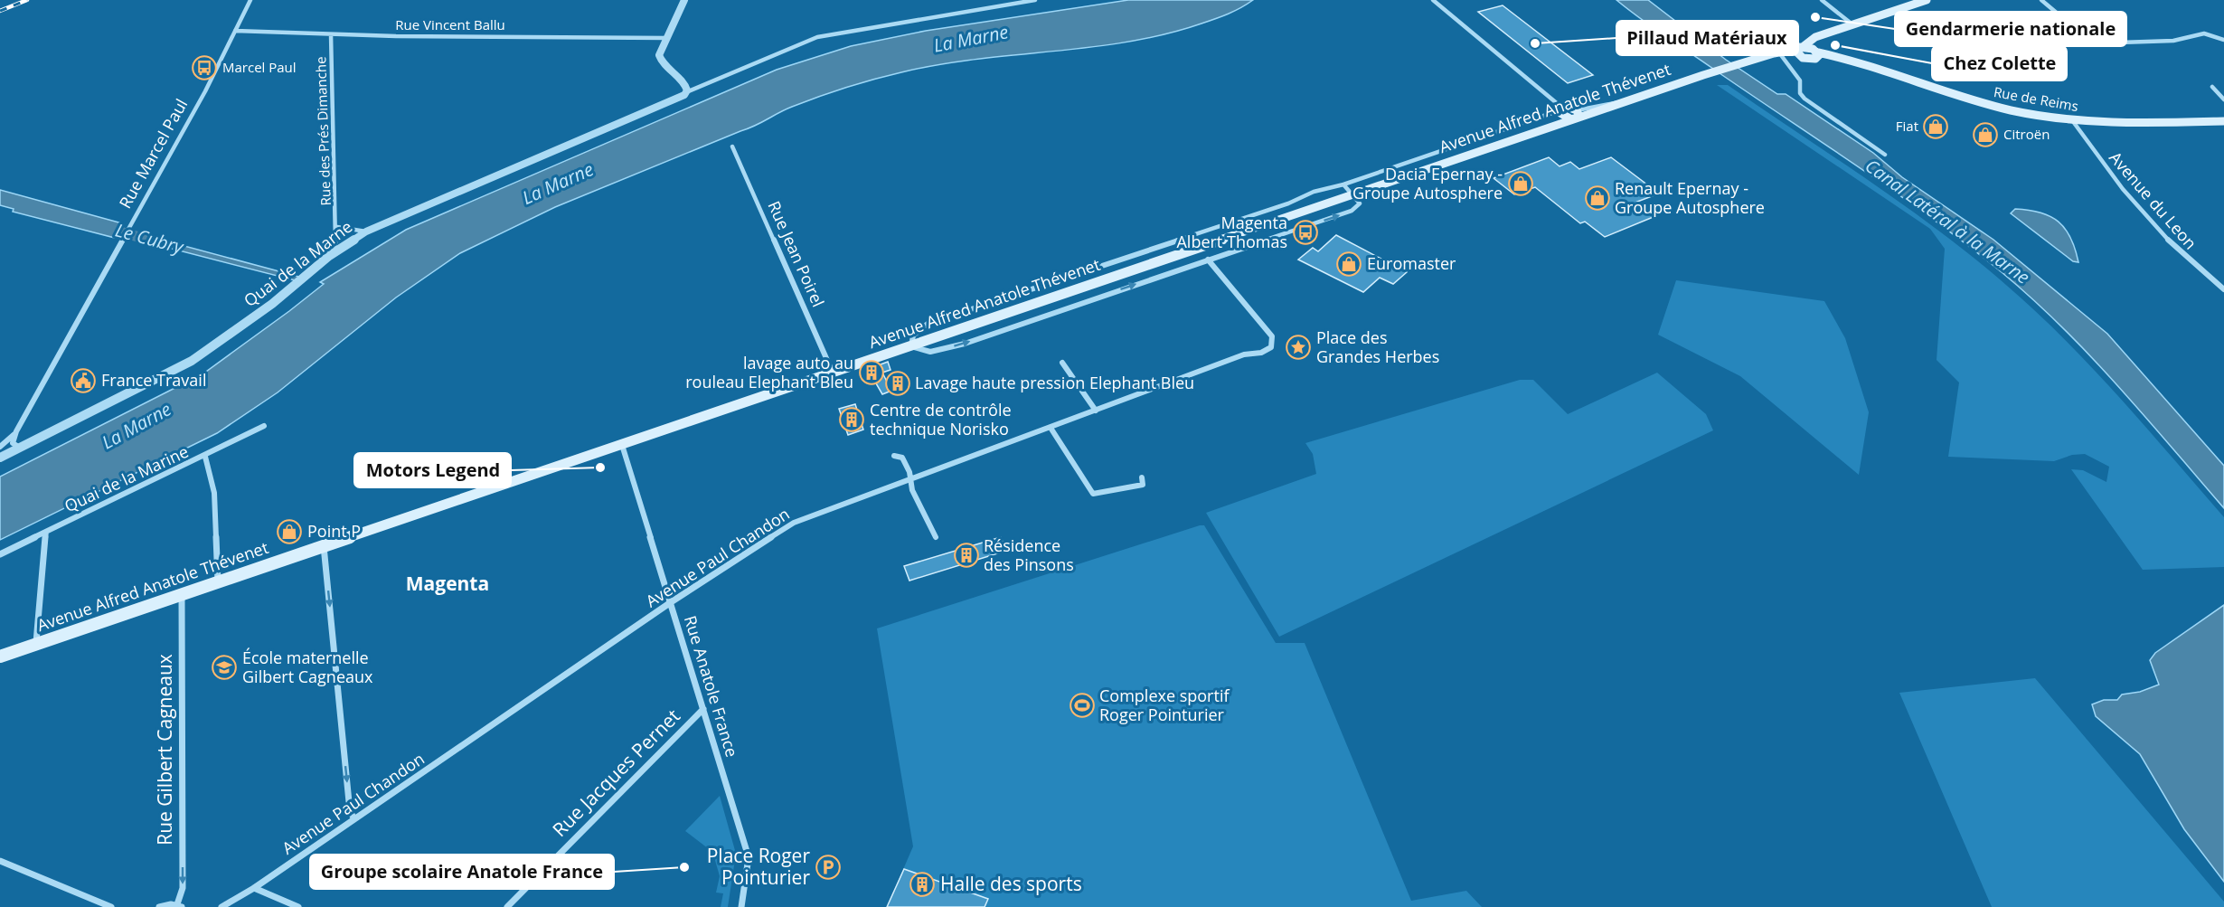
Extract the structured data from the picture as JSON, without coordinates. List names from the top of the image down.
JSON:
{
  "streets": {
    "main road": ["Rue de Reims", "Avenue Alfred Anatole Thévenet"],
    "street": [
      "Rue Vincent Ballu",
      "Rue des Prés Dimanche",
      "Rue Marcel Paul",
      "Avenue du Leon",
      "Rue Jean Poirel",
      "Quai de la Marne",
      "Quai de la Marine",
      "Avenue Paul Chandon",
      "Rue Anatole France",
      "Rue Gilbert Cagneaux",
      "Rue Jacques Pernet"
    ]
  },
  "crossings": [
    ["Rue Vincent Ballu", "Rue des Prés Dimanche"],
    ["Rue Vincent Ballu", "Rue Marcel Paul"],
    ["Rue de Reims", "Avenue du Leon"],
    ["Avenue Alfred Anatole Thévenet", "Rue Jean Poirel"],
    ["Avenue Alfred Anatole Thévenet", "Rue Anatole France"],
    ["Avenue Alfred Anatole Thévenet", "Rue Gilbert Cagneaux"],
    ["Rue des Prés Dimanche", "Quai de la Marne"],
    ["Avenue Paul Chandon", "Rue Anatole France"],
    ["Rue Anatole France", "Rue Jacques Pernet"]
  ],
  "one_way": ["Rue Gilbert Cagneaux"],
  "districts": ["Magenta"],
  "water": ["La Marne", "Canal Latéral à la Marne", "Le Cubry"],
  "places": {
    "other": [
      "Gendarmerie nationale",
      "Pillaud Matériaux",
      "Chez Colette",
      "Motors Legend",
      "Groupe scolaire Anatole France"
    ],
    "bus stop": ["Marcel Paul", "Magenta Albert Thomas"],
    "shop": [
      "Fiat",
      "Citroën",
      "Dacia Epernay - Groupe Autosphere",
      "Renault Epernay - Groupe Autosphere",
      "Euromaster",
      "Point P"
    ],
    "place": ["Place des Grandes Herbes"],
    "building": [
      "lavage auto au rouleau Elephant Bleu",
      "Lavage haute pression Elephant Bleu",
      "Centre de contrôle technique Norisko",
      "Résidence des Pinsons",
      "Halle des sports"
    ],
    "public building": ["France Travail"],
    "school or university": ["École maternelle Gilbert Cagneaux"],
    "sports": ["Complexe sportif Roger Pointurier"],
    "parking": ["Place Roger Pointurier"]
  }
}
